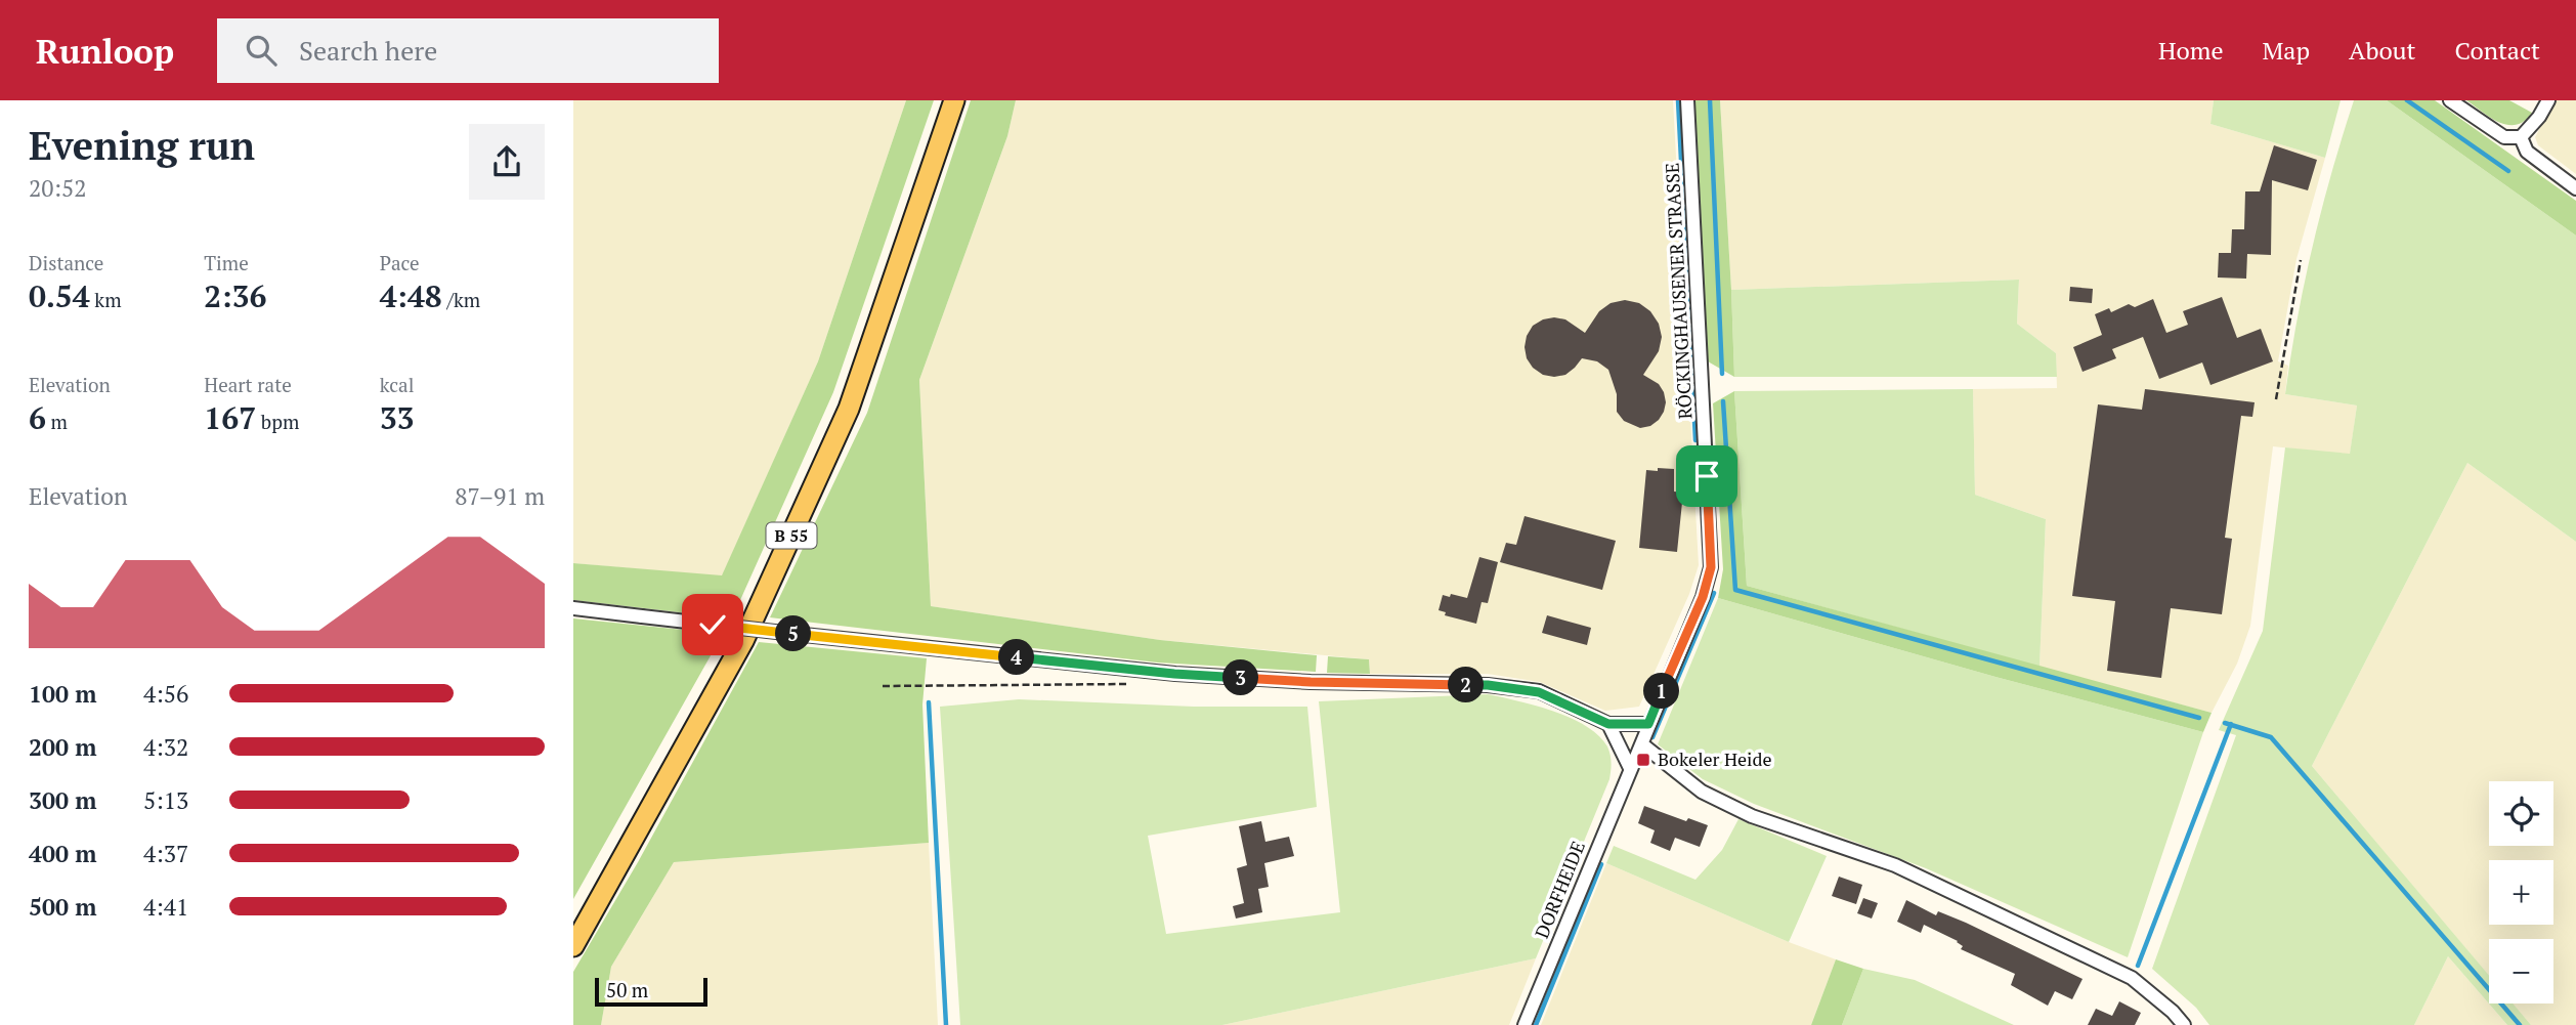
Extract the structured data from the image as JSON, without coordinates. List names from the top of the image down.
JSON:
{
  "streets": {
    "main road": ["B 55"],
    "street": ["RÖCKINGHAUSENER STRASSE", "DORFHEIDE"]
  },
  "crossings": [
    ["RÖCKINGHAUSENER STRASSE", "DORFHEIDE"]
  ],
  "places": {
    "transit": ["Bokeler Heide"]
  },
  "scale_bar": "50 m",
  "page": {
    "header": "Runloop",
    "search": "Search here",
    "nav": [
      "Home",
      "Map",
      "About",
      "Contact"
    ],
    "heading": ["Evening run", "20:52"],
    "stats": [
      ["Distance", "0.54 km"],
      ["Time", "2:36"],
      ["Pace", "4:48 /km"],
      ["Elevation", "6 m"],
      ["Heart rate", "167 bpm"],
      ["kcal", "33"]
    ],
    "chart": ["Elevation", "87–91 m"],
    "pins": [
      "5",
      "4",
      "3",
      "2",
      "1"
    ],
    "list": [
      {
        "name": "100 m",
        "note": "4:56"
      },
      {
        "name": "200 m",
        "note": "4:32"
      },
      {
        "name": "300 m",
        "note": "5:13"
      },
      {
        "name": "400 m",
        "note": "4:37"
      },
      {
        "name": "500 m",
        "note": "4:41"
      }
    ],
    "map_buttons": ["+", "−"],
    "scale": "50 m"
  }
}
